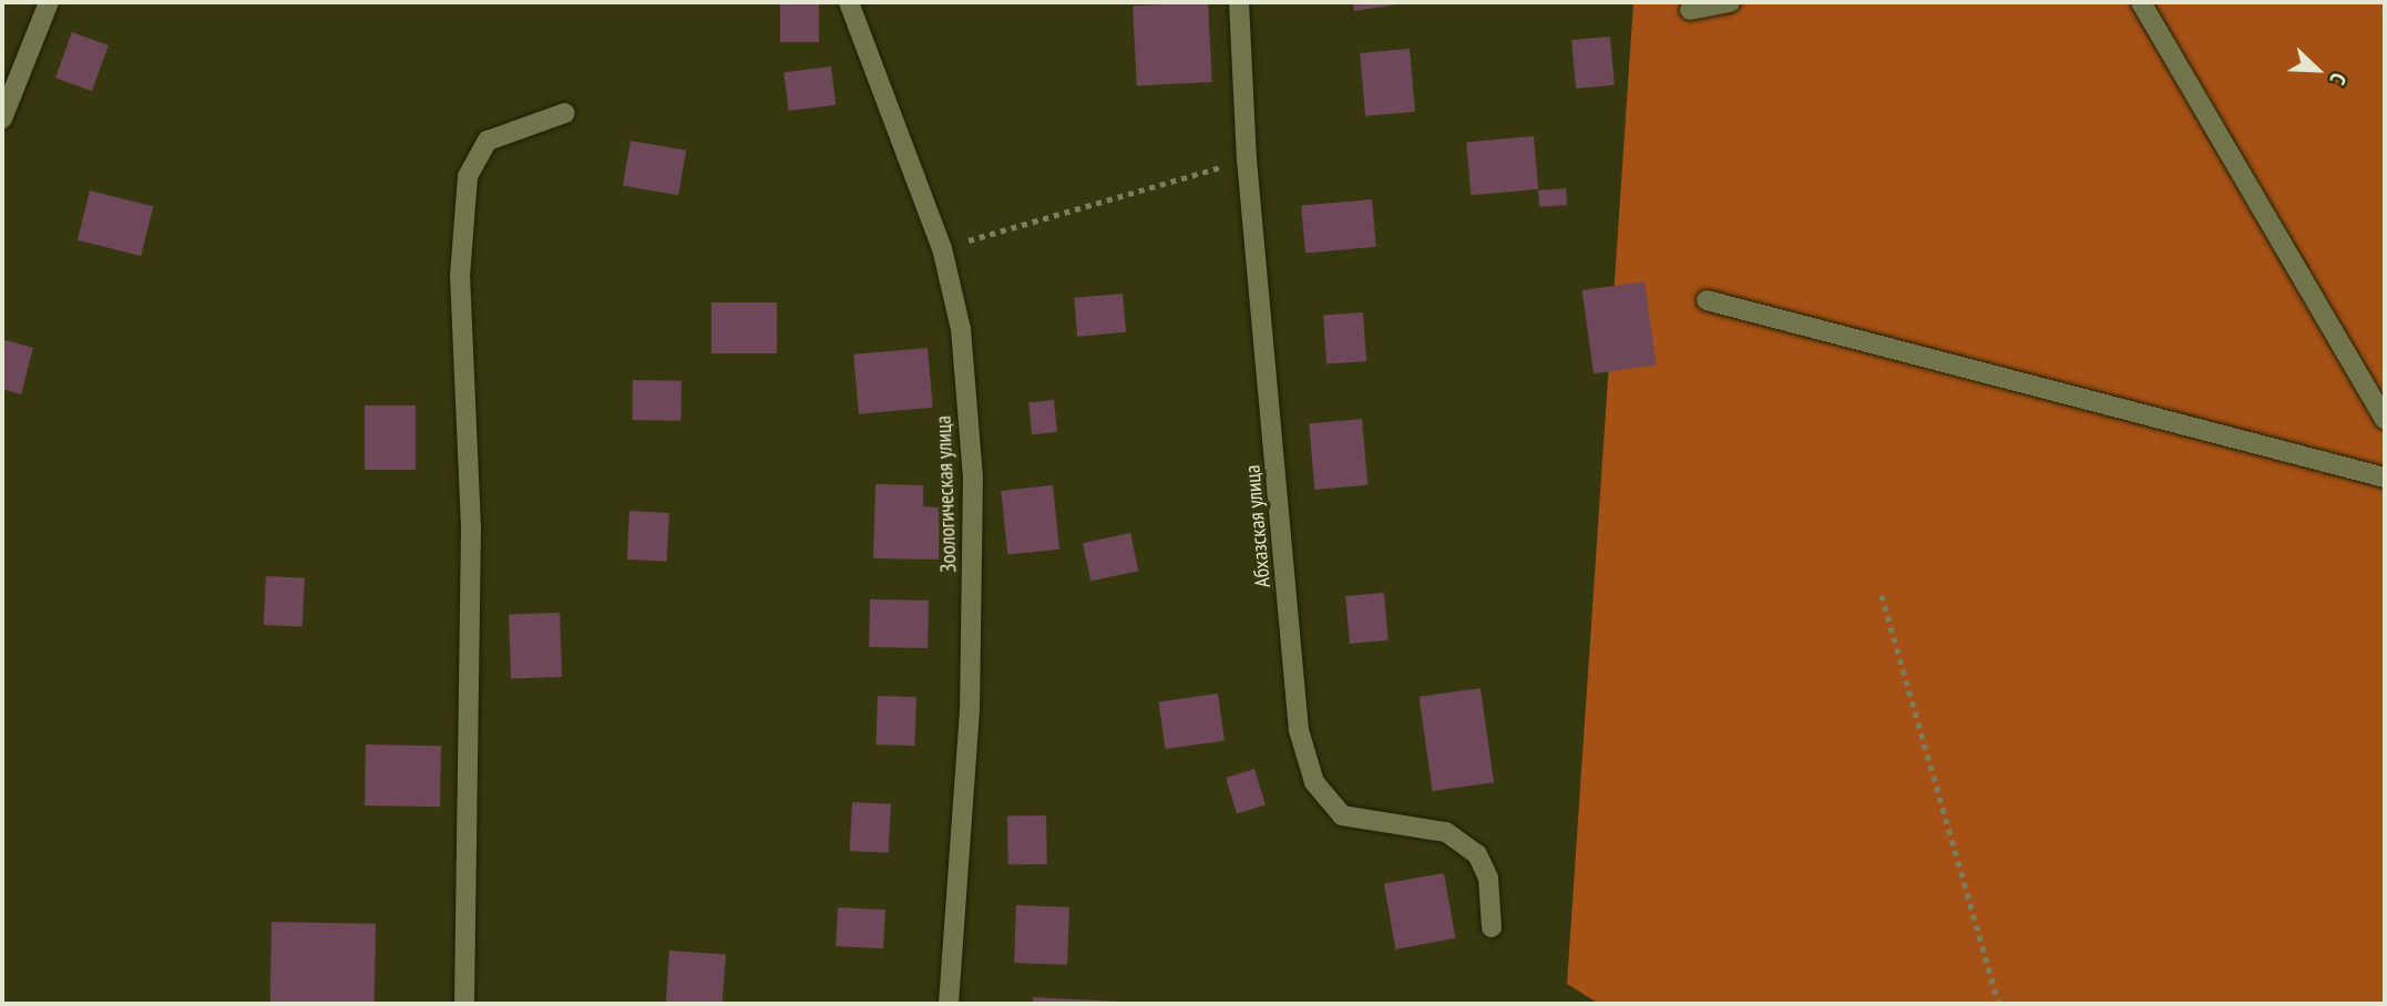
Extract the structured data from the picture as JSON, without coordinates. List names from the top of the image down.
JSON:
{
  "streets": {
    "street": ["Зоологическая улица", "Абхазская улица"]
  },
  "north": "bottom right"
}
